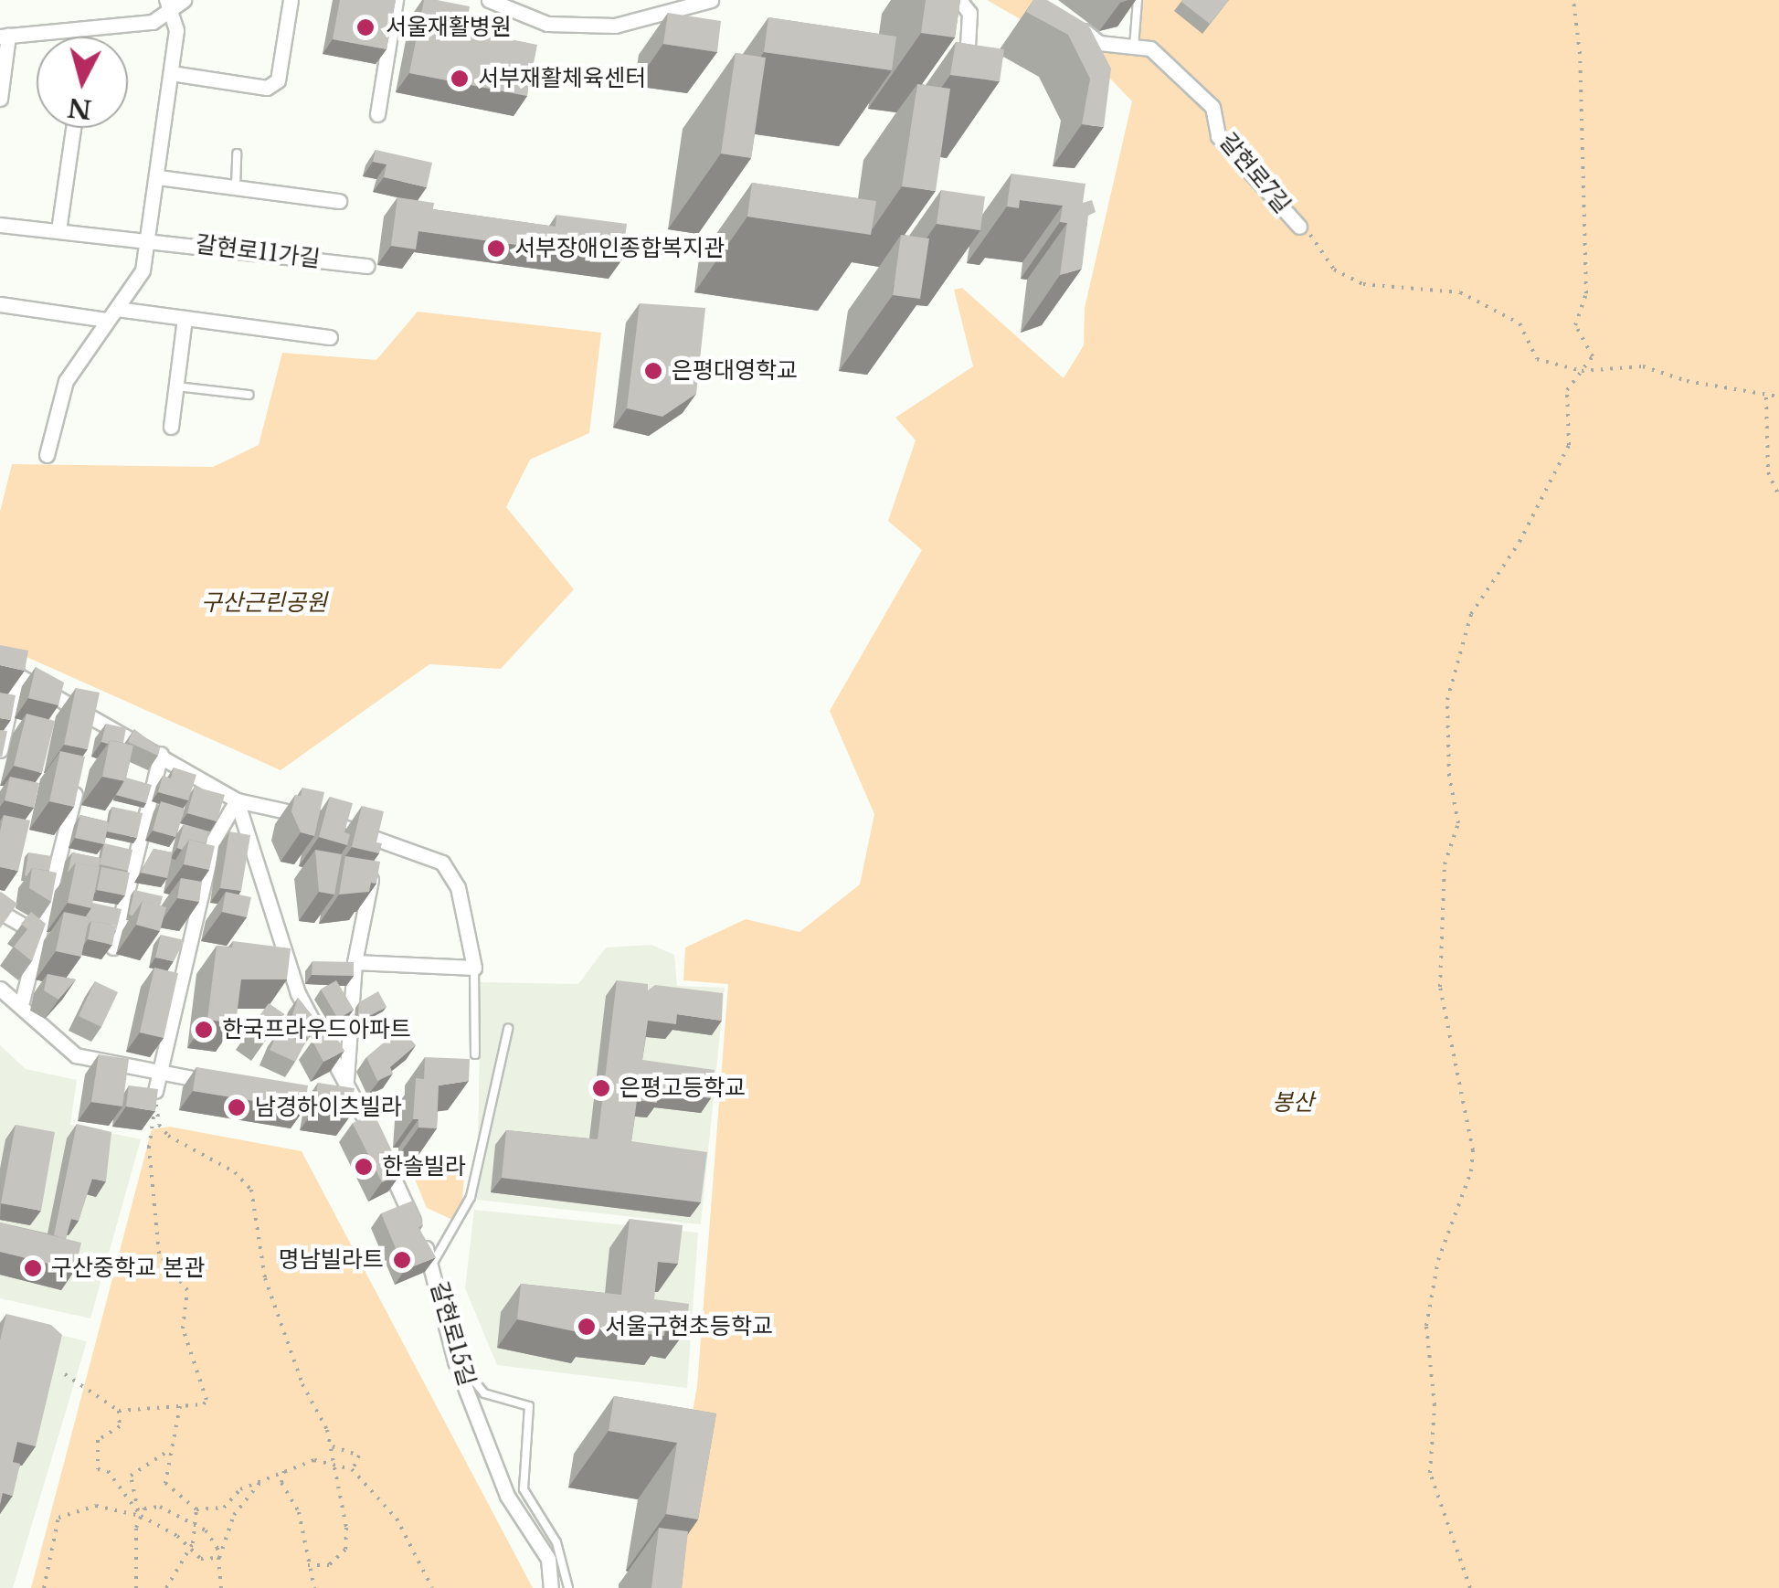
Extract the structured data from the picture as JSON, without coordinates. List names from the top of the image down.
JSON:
{
  "streets": {
    "street": ["갈현로7길", "갈현로11가길", "갈현로15길"]
  },
  "parks": ["구산근린공원", "봉산"],
  "places": [
    "서울재활병원",
    "서부재활체육센터",
    "서부장애인종합복지관",
    "은평대영학교",
    "한국프라우드아파트",
    "은평고등학교",
    "남경하이츠빌라",
    "한솔빌라",
    "명남빌라트",
    "구산중학교 본관",
    "서울구현초등학교"
  ],
  "north": "bottom"
}
